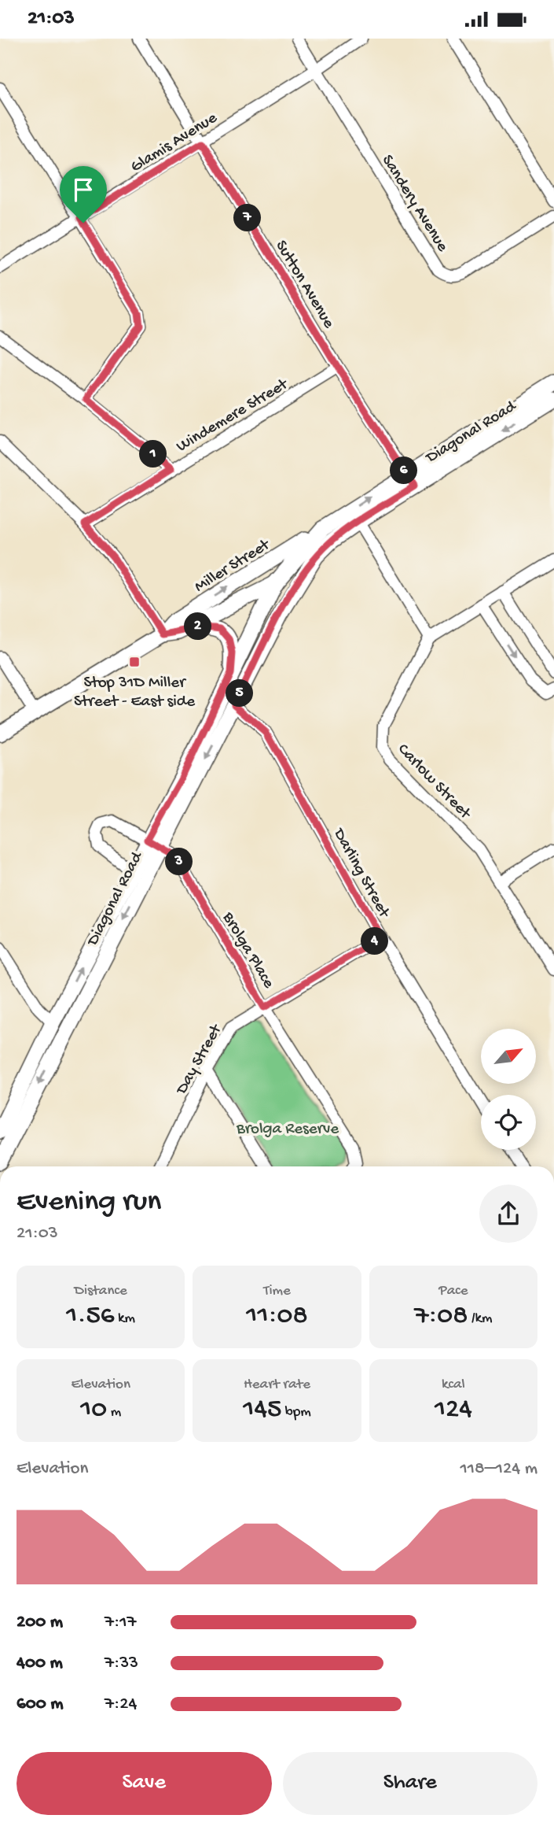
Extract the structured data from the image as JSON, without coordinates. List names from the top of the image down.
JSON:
{
  "streets": {
    "main road": ["Diagonal Road", "Miller Street"],
    "street": [
      "Glamis Avenue",
      "Sandery Avenue",
      "Sutton Avenue",
      "Windemere Street",
      "Carlow Street",
      "Darling Street",
      "Brolga Place",
      "Day Street"
    ]
  },
  "crossings": [
    ["Glamis Avenue", "Sandery Avenue"],
    ["Glamis Avenue", "Sutton Avenue"],
    ["Sutton Avenue", "Windemere Street"],
    ["Sutton Avenue", "Diagonal Road"],
    ["Diagonal Road", "Miller Street"],
    ["Diagonal Road", "Darling Street"],
    ["Diagonal Road", "Brolga Place"],
    ["Darling Street", "Day Street"],
    ["Brolga Place", "Day Street"]
  ],
  "parks": ["Brolga Reserve"],
  "places": {
    "transit": ["Stop 31D Miller Street - East side"]
  },
  "north": "top right",
  "page": {
    "status": "21:03",
    "pins": [
      "7",
      "1",
      "6",
      "2",
      "5",
      "3",
      "4"
    ],
    "heading": ["Evening run", "21:03"],
    "stats": [
      ["Distance", "1.56 km"],
      ["Time", "11:08"],
      ["Pace", "7:08 /km"],
      ["Elevation", "10 m"],
      ["Heart rate", "145 bpm"],
      ["kcal", "124"]
    ],
    "chart": ["Elevation", "118–124 m"],
    "list": [
      {
        "name": "200 m",
        "note": "7:17"
      },
      {
        "name": "400 m",
        "note": "7:33"
      },
      {
        "name": "600 m",
        "note": "7:24"
      }
    ],
    "buttons": ["Save", "Share"]
  }
}
